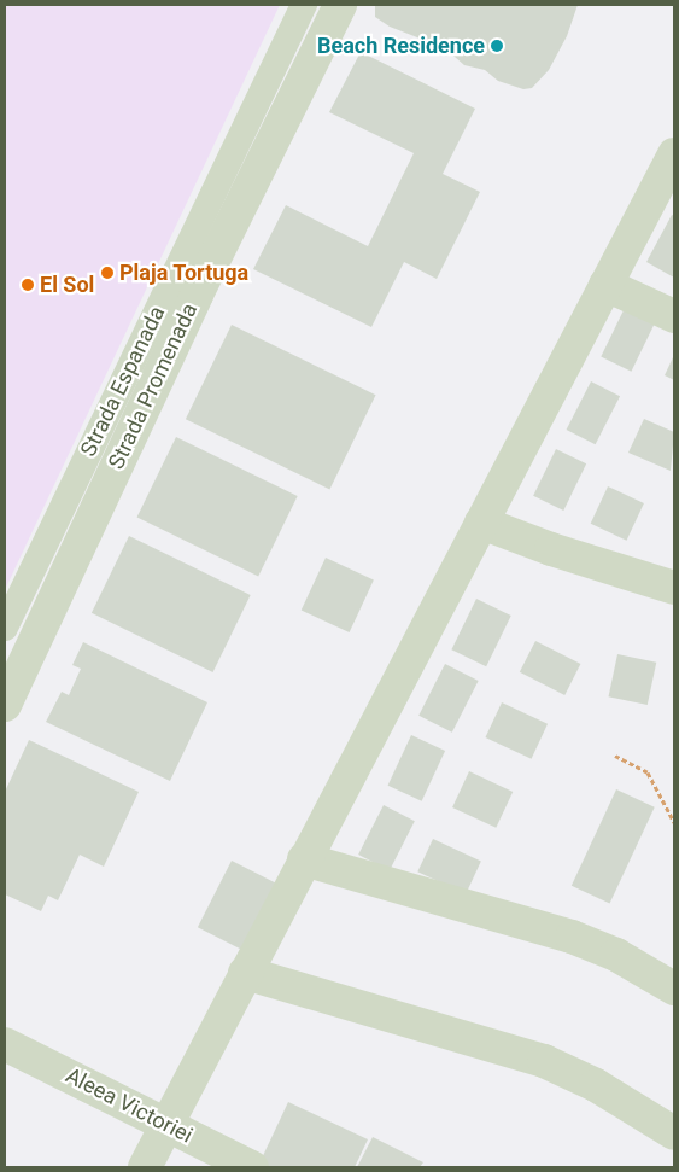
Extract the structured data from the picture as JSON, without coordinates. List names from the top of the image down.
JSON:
{
  "streets": {
    "street": ["Strada Espanada", "Strada Promenada", "Aleea Victoriei"]
  },
  "places": ["Beach Residence", "Plaja Tortuga", "El Sol"]
}
